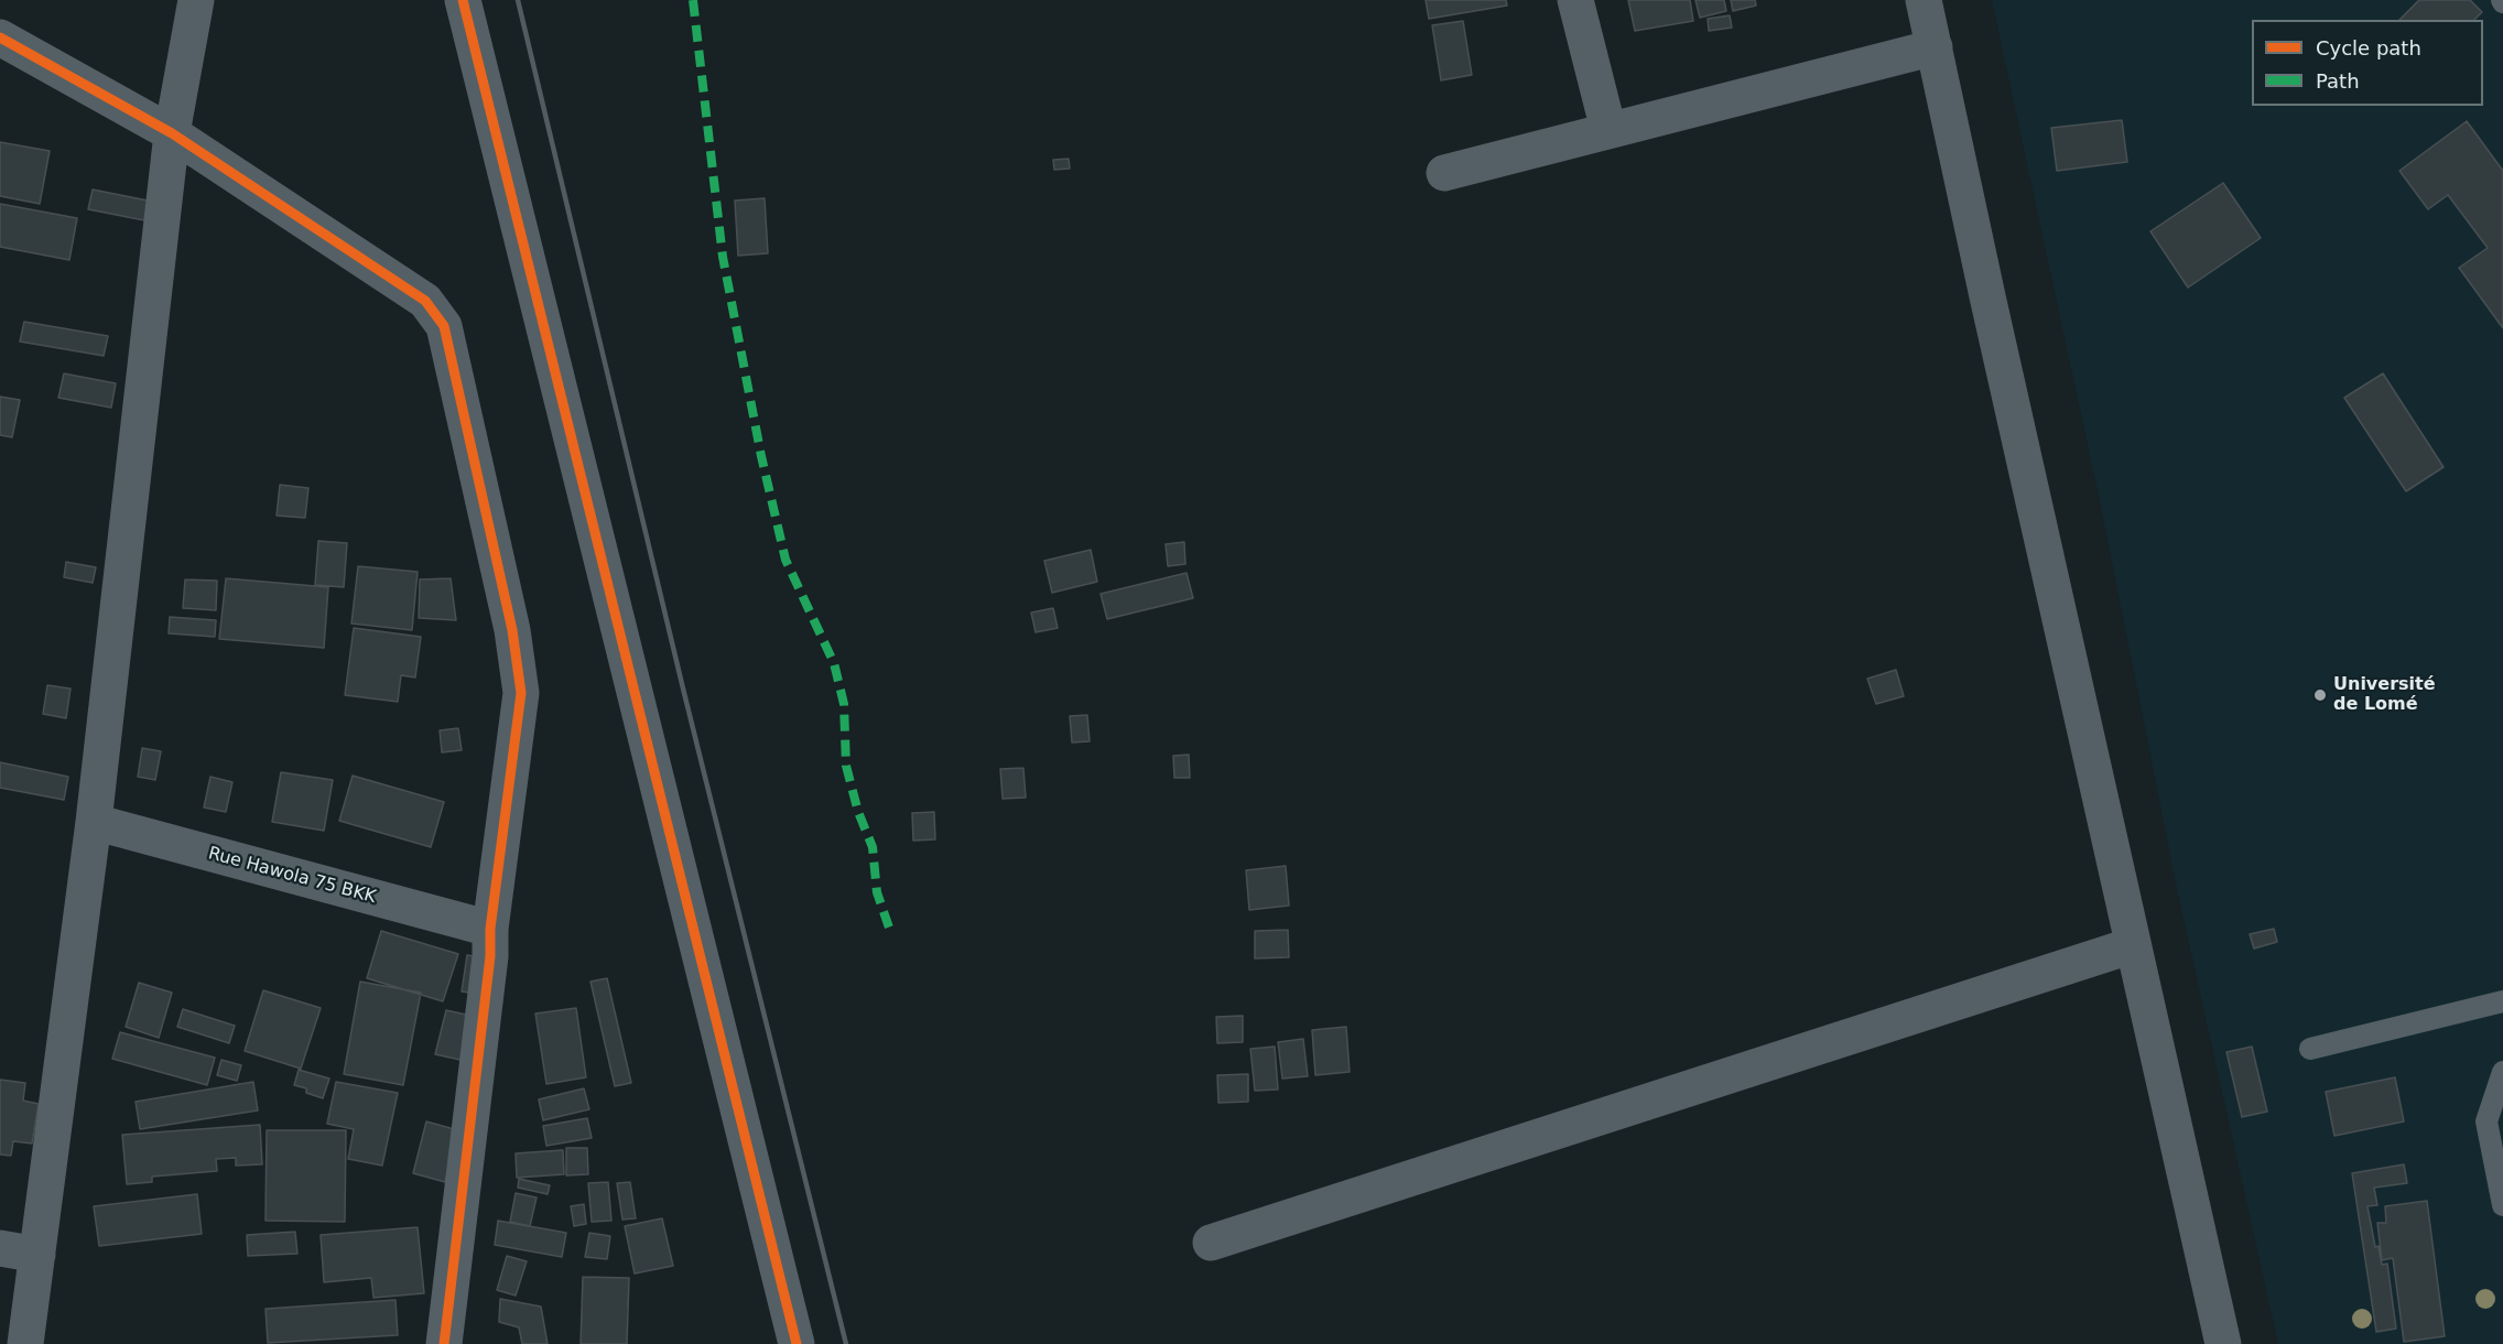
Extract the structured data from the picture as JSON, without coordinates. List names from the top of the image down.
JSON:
{
  "streets": {
    "street": ["Rue Hawola 75 BKK"]
  },
  "places": ["Université de Lomé"],
  "legend": ["Cycle path", "Path"]
}
